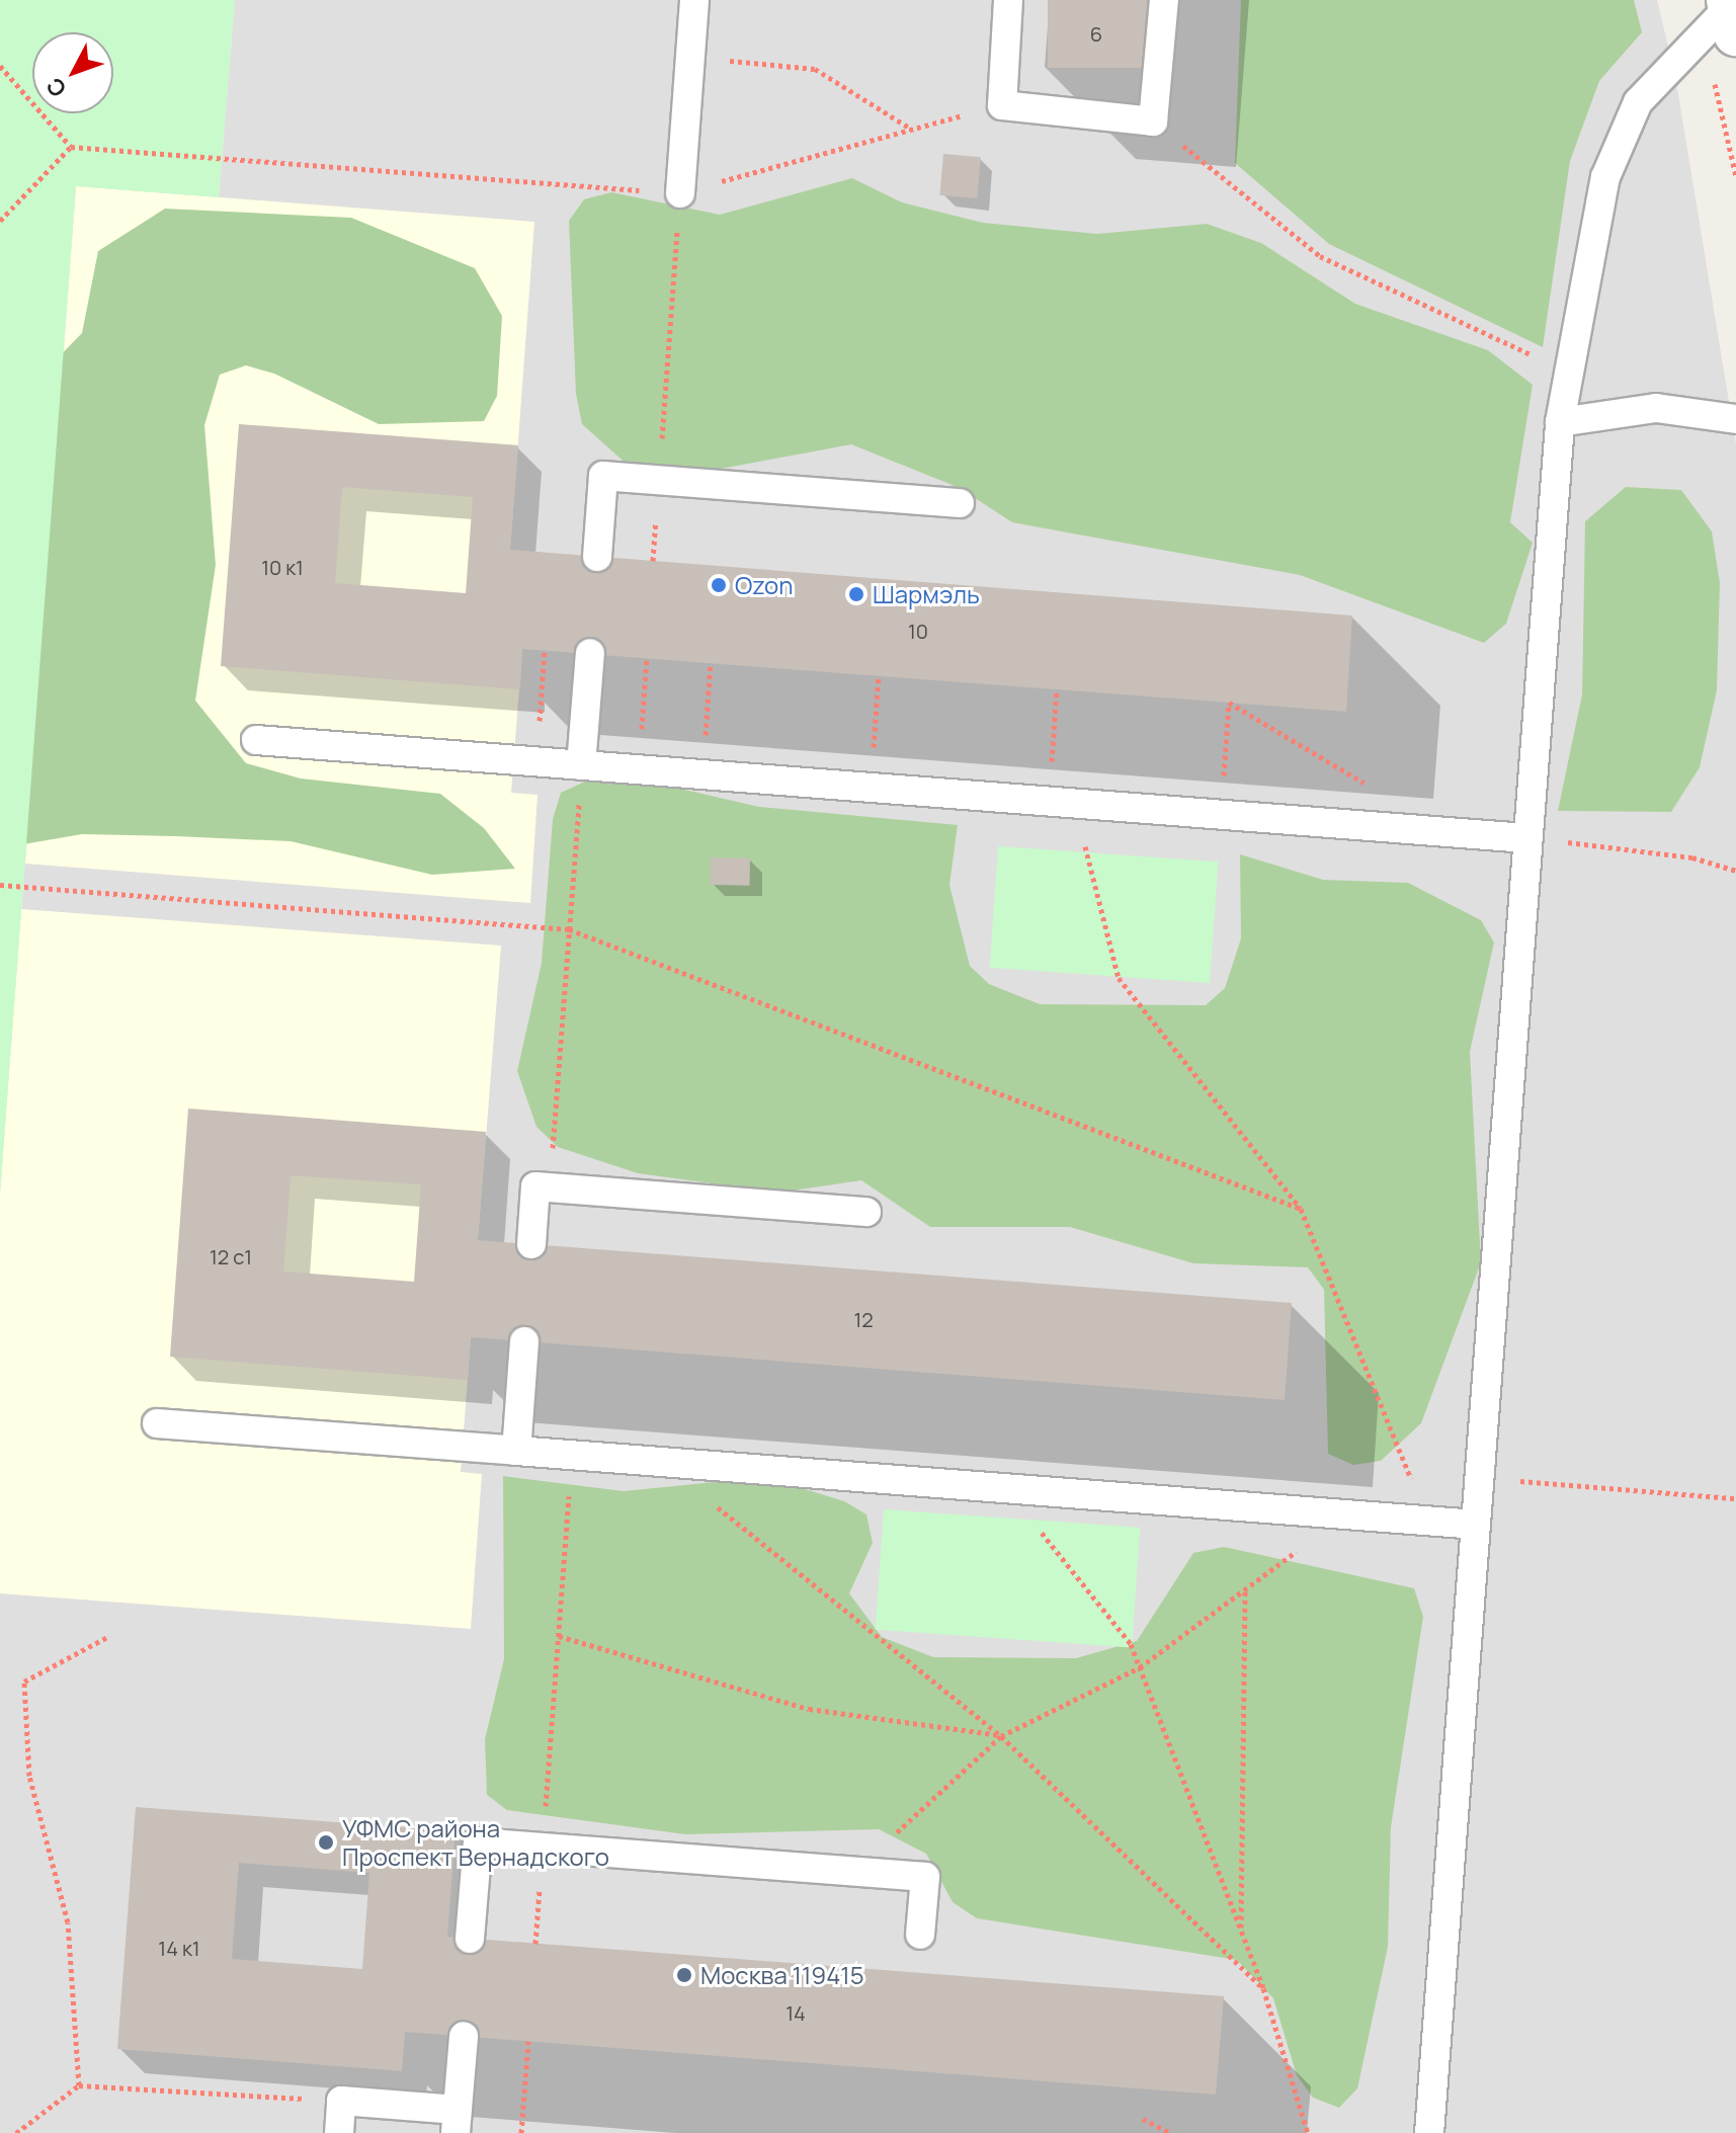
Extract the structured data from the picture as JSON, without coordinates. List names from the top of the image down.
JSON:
{
  "places": [
    "Ozon",
    "Шармэль",
    "УФМС района Проспект Вернадского",
    "Москва 119415"
  ],
  "house_numbers": [
    "6",
    "10 к1",
    "10",
    "12 с1",
    "12",
    "14 к1",
    "14"
  ],
  "north": "bottom left"
}
